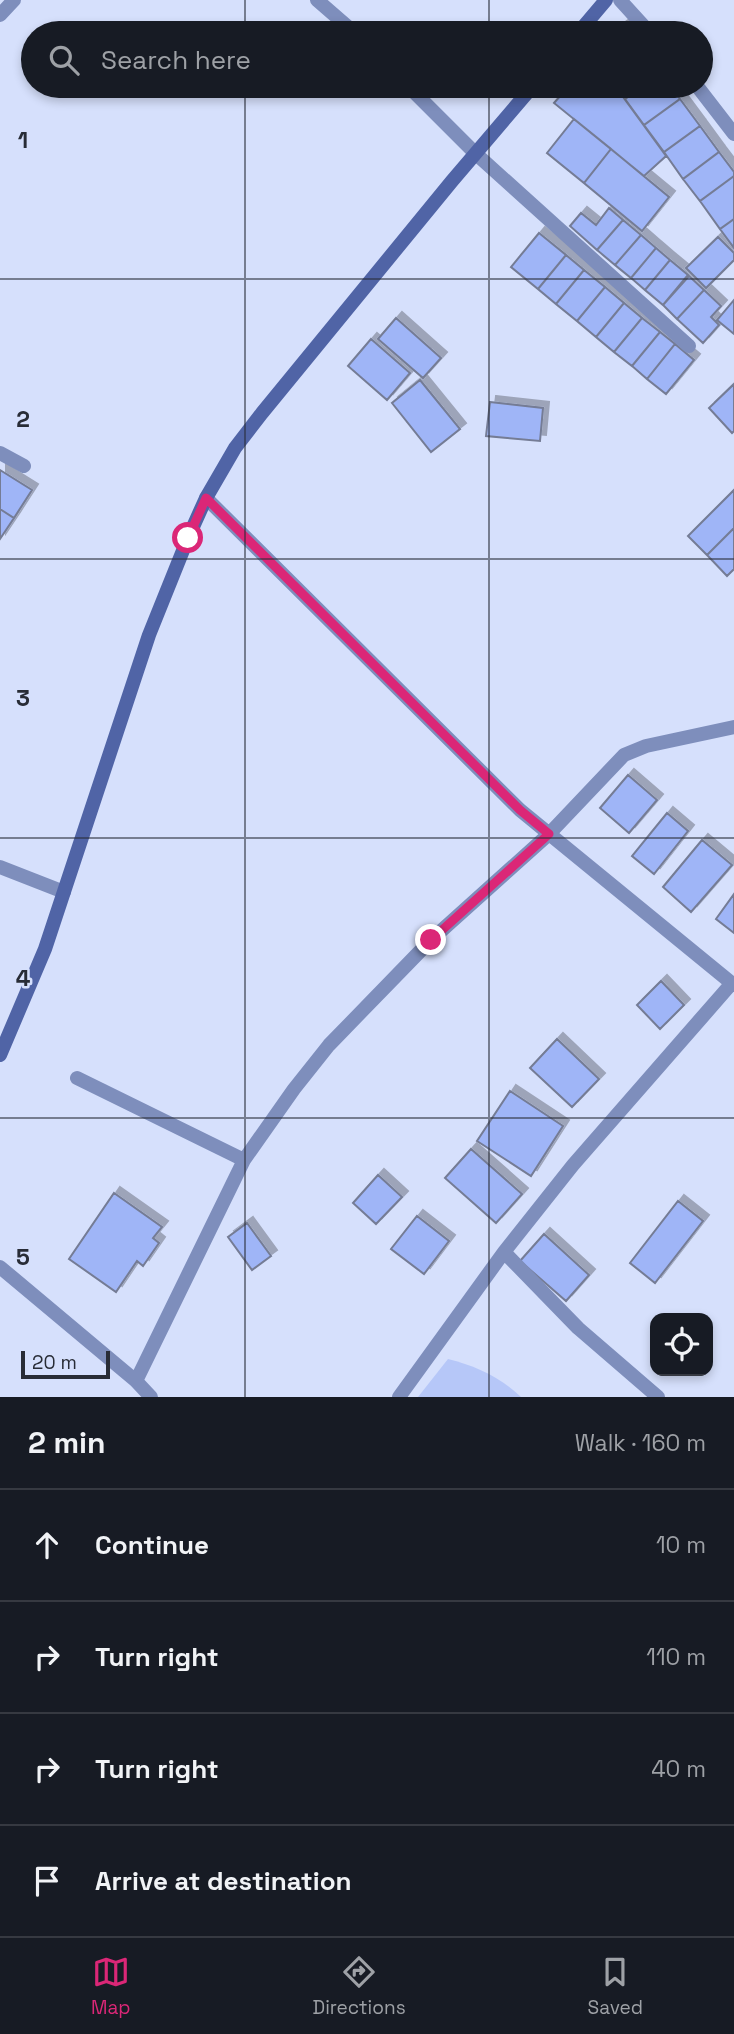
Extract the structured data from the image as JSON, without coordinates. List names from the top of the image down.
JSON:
{
  "scale_bar": "20 m",
  "page": {
    "search": "Search here",
    "scale": "20 m",
    "heading": ["2 min", "Walk · 160 m"],
    "list": [
      ["Continue", "10 m"],
      ["Turn right", "110 m"],
      ["Turn right", "40 m"],
      "Arrive at destination"
    ],
    "nav": ["Map", "Directions", "Saved"]
  },
  "grid": {
    "rows": [
      "1",
      "2",
      "3",
      "4",
      "5"
    ]
  }
}
